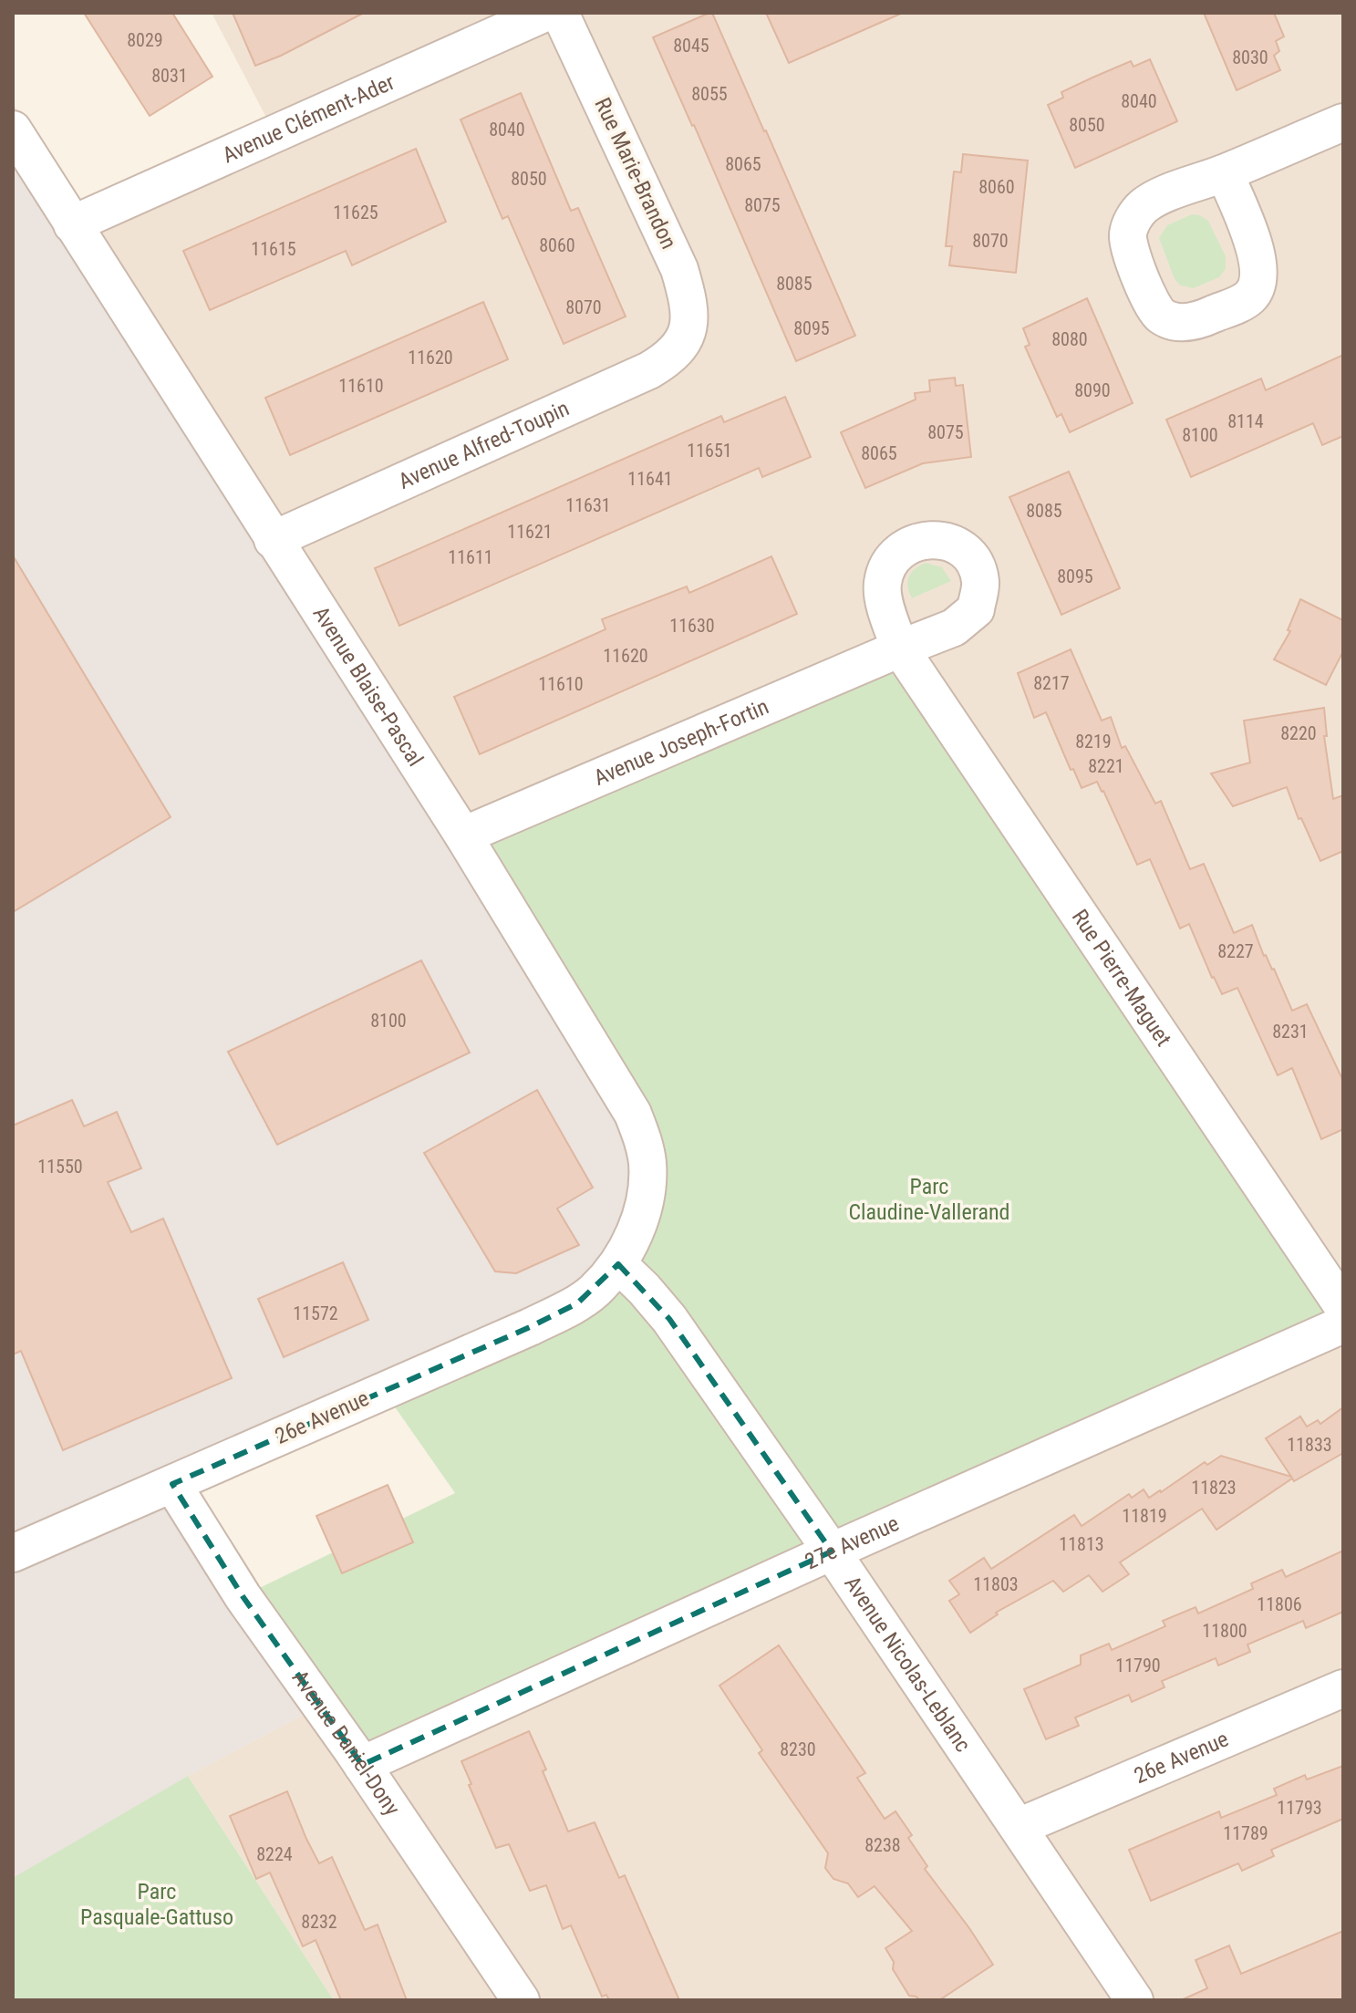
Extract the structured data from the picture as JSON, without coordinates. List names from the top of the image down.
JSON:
{
  "streets": {
    "street": [
      "Avenue Clément-Ader",
      "Rue Marie-Brandon",
      "Avenue Alfred-Toupin",
      "Avenue Blaise-Pascal",
      "Avenue Joseph-Fortin",
      "Rue Pierre-Maguet",
      "26e Avenue",
      "27e Avenue",
      "Avenue Nicolas-Leblanc",
      "Avenue Daniel-Dony"
    ]
  },
  "crossings": [
    ["Avenue Clément-Ader", "Avenue Blaise-Pascal"],
    ["Rue Marie-Brandon", "Avenue Alfred-Toupin"],
    ["Avenue Alfred-Toupin", "Avenue Blaise-Pascal"],
    ["Avenue Blaise-Pascal", "Avenue Joseph-Fortin"],
    ["Avenue Blaise-Pascal", "26e Avenue"],
    ["Avenue Blaise-Pascal", "Avenue Nicolas-Leblanc"],
    ["Avenue Joseph-Fortin", "Rue Pierre-Maguet"],
    ["26e Avenue", "Avenue Nicolas-Leblanc"],
    ["26e Avenue", "Avenue Daniel-Dony"],
    ["27e Avenue", "Avenue Nicolas-Leblanc"],
    ["27e Avenue", "Avenue Daniel-Dony"]
  ],
  "parks": ["Parc Claudine-Vallerand", "Parc Pasquale-Gattuso"],
  "house_numbers": [
    "8029",
    "8045",
    "8030",
    "8031",
    "8055",
    "8040",
    "8050",
    "8040",
    "8065",
    "8050",
    "8060",
    "8075",
    "11625",
    "8070",
    "8060",
    "11615",
    "8085",
    "8070",
    "8095",
    "8080",
    "11620",
    "11610",
    "8090",
    "8114",
    "8075",
    "8100",
    "11651",
    "8065",
    "11641",
    "11631",
    "8085",
    "11621",
    "11611",
    "8095",
    "11630",
    "11620",
    "8217",
    "11610",
    "8220",
    "8219",
    "8221",
    "8227",
    "8100",
    "8231",
    "11550",
    "11572",
    "11833",
    "11823",
    "11819",
    "11813",
    "11803",
    "11806",
    "11800",
    "11790",
    "8230",
    "11793",
    "11789",
    "8238",
    "8224",
    "8232"
  ]
}
